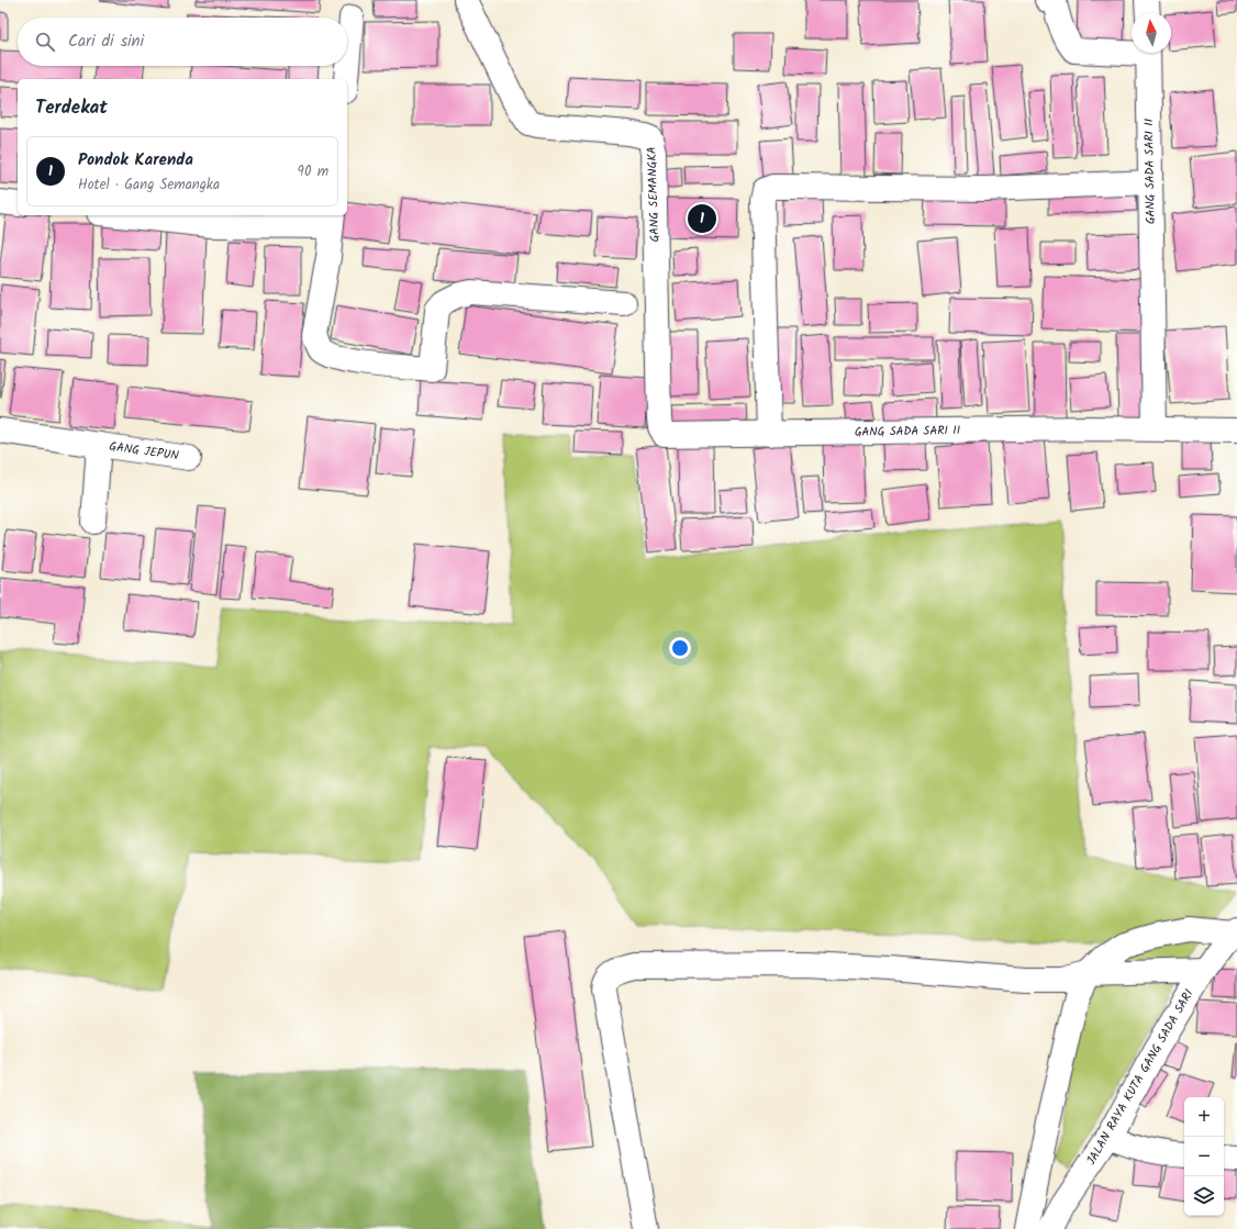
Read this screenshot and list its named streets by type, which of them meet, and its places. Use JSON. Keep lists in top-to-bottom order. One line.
{"streets":{"street":["GANG SADA SARI II","GANG SEMANGKA","GANG JEPUN","JALAN RAYA KUTA GANG SADA SARI"]},"crossings":[["GANG SADA SARI II","GANG SEMANGKA"]],"north":"top","page":{"search":"Cari di sini","heading":"Terdekat","list":[{"mark":"1","name":"Pondok Karenda","note":"Hotel · Gang Semangka","value":"90 m"}],"pins":"1","map_buttons":["+","−"]}}
